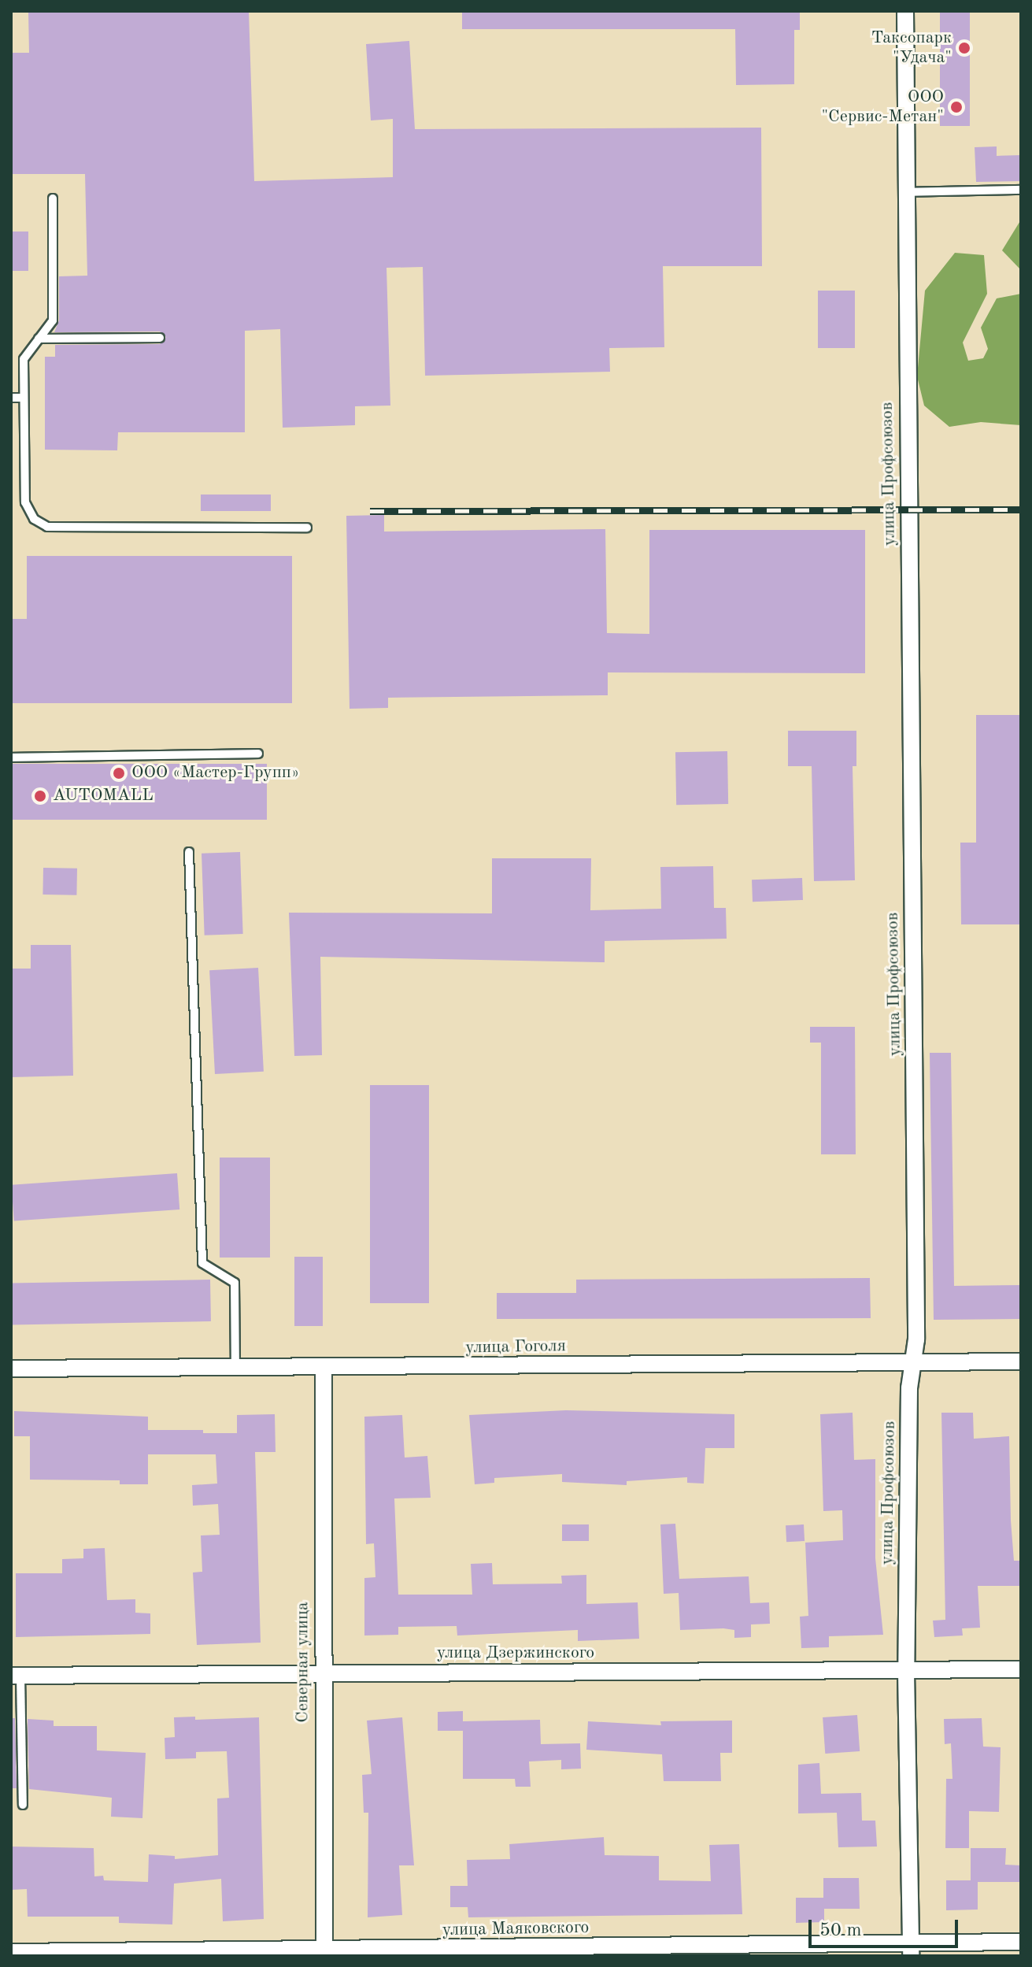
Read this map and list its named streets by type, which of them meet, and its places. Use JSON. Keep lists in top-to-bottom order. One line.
{"streets":{"street":["улица Профсоюзов","улица Гоголя","улица Дзержинского","Северная улица","улица Маяковского"]},"crossings":[["улица Профсоюзов","улица Гоголя"],["улица Профсоюзов","улица Дзержинского"],["улица Профсоюзов","улица Маяковского"],["улица Гоголя","Северная улица"],["улица Дзержинского","Северная улица"],["Северная улица","улица Маяковского"]],"places":["Таксопарк \"Удача\"","ООО \"Сервис-Метан\"","ООО «Мастер-Групп»","AUTOMALL"],"scale_bar":"50 m"}
